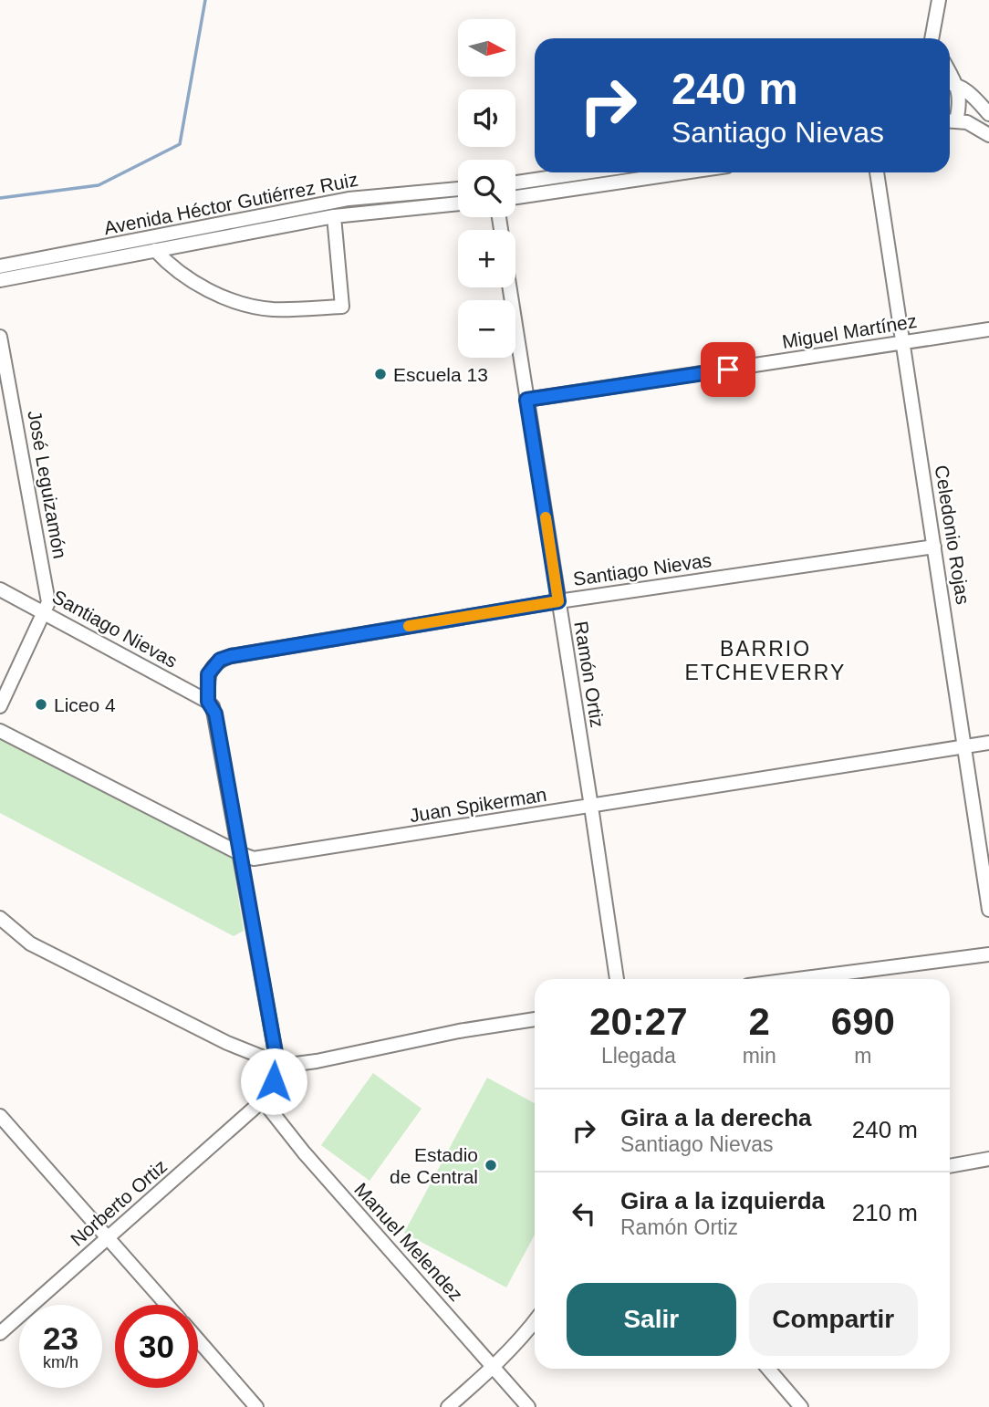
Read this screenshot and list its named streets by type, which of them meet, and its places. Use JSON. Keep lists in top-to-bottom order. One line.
{"streets":{"street":["Avenida Héctor Gutiérrez Ruiz","Miguel Martínez","José Leguizamón","Celedonio Rojas","Santiago Nievas","Ramón Ortiz","Juan Spikerman","Norberto Ortiz","Manuel Melendez"]},"crossings":[["Miguel Martínez","Celedonio Rojas"],["Miguel Martínez","Ramón Ortiz"],["José Leguizamón","Santiago Nievas"],["Celedonio Rojas","Santiago Nievas"],["Celedonio Rojas","Juan Spikerman"],["Santiago Nievas","Ramón Ortiz"],["Ramón Ortiz","Juan Spikerman"],["Norberto Ortiz","Manuel Melendez"]],"districts":["BARRIO ETCHEVERRY"],"places":["Escuela 13","Liceo 4","Estadio de Central"],"north":"right","page":{"map_buttons":["+","−"],"turn":["240 m","Santiago Nievas"],"eta":["20:27","Llegada","2","min","690","m"],"list":[{"name":"Gira a la derecha","note":"Santiago Nievas","value":"240 m"},{"name":"Gira a la izquierda","note":"Ramón Ortiz","value":"210 m"}],"buttons":["Salir","Compartir"],"speed":"23 km/h","limit":"30"}}
